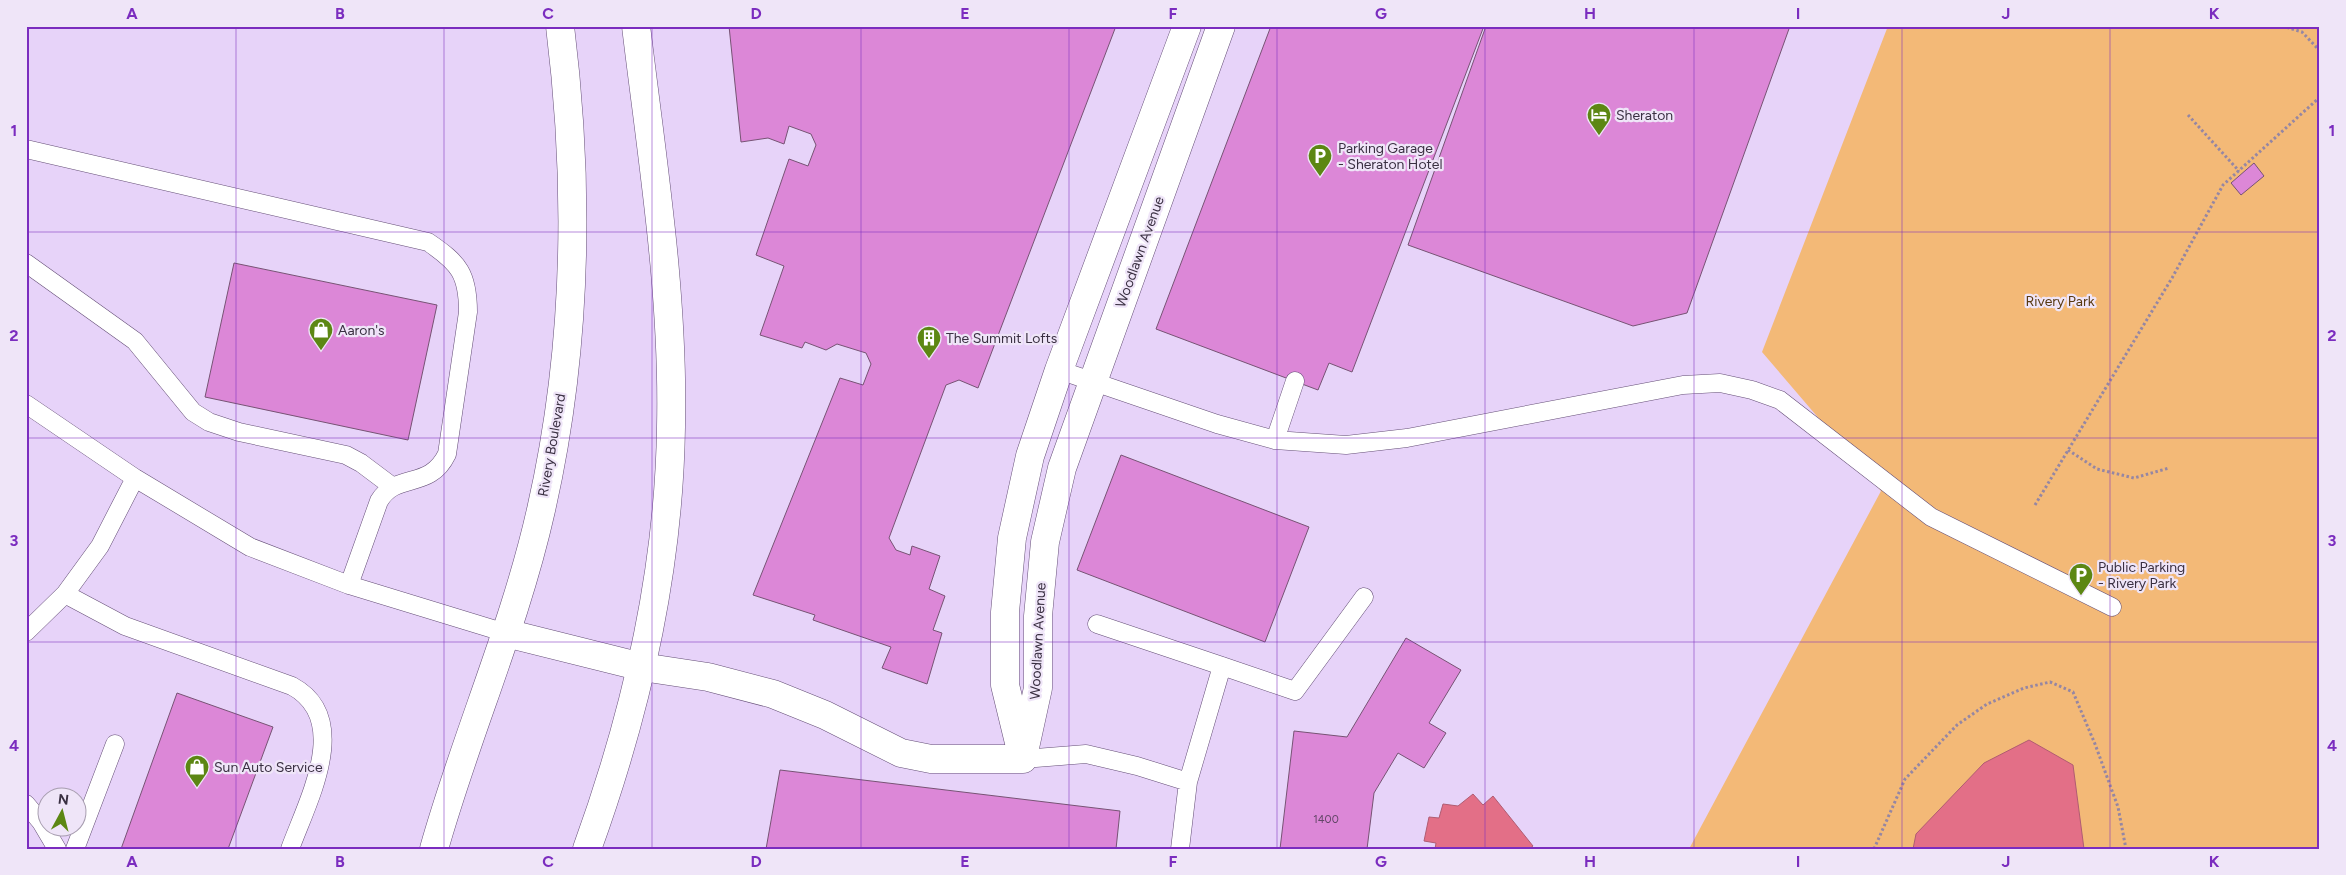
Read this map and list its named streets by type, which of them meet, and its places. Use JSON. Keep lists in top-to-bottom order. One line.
{"streets":{"street":["Woodlawn Avenue","Rivery Boulevard"]},"parks":["Rivery Park"],"places":{"hotel":["Sheraton"],"parking":["Parking Garage - Sheraton Hotel","Public Parking - Rivery Park"],"shop":["Aaron's","Sun Auto Service"],"building":["The Summit Lofts"]},"house_numbers":["1400"],"north":"top","grid":{"columns":["A","B","C","D","E","F","G","H","I","J","K"],"rows":["1","2","3","4"]}}
